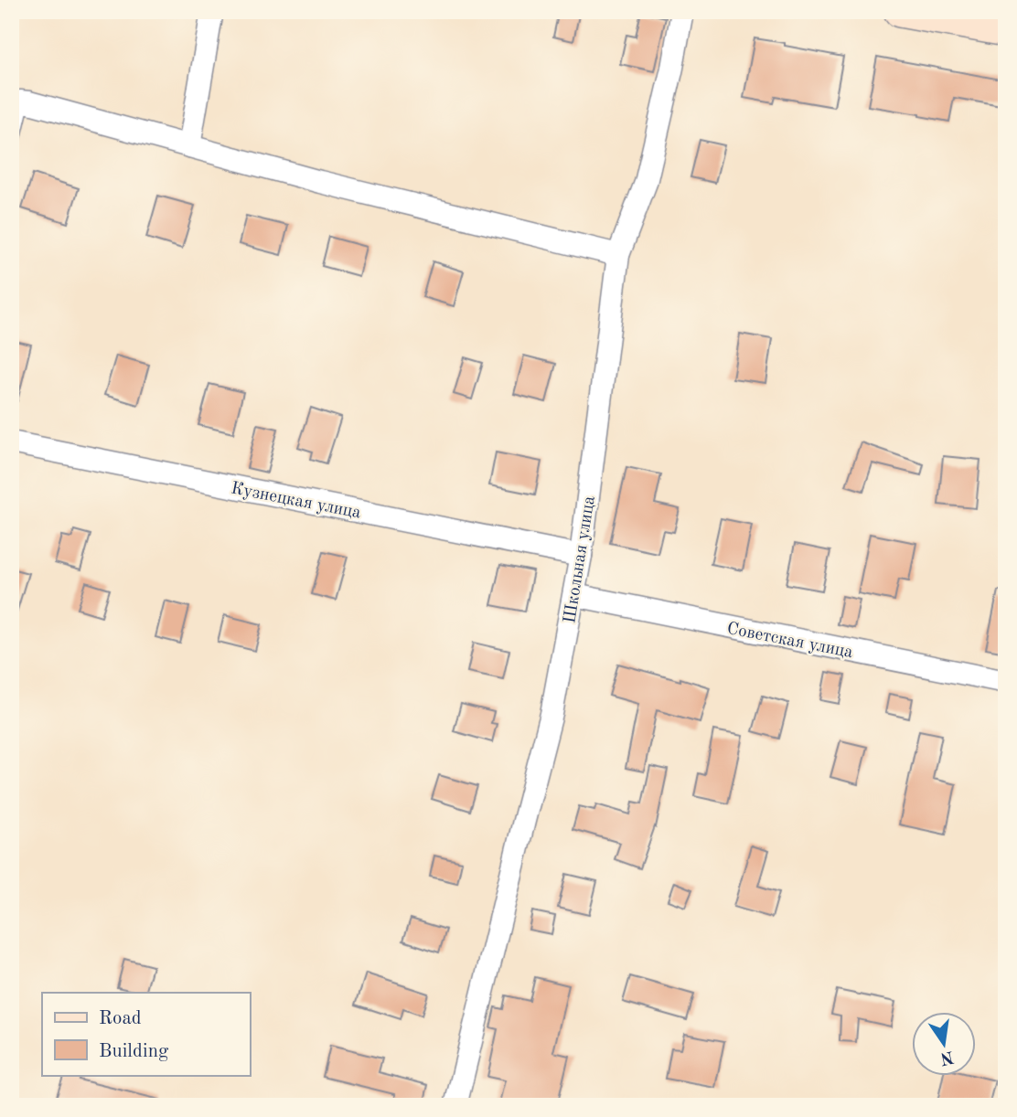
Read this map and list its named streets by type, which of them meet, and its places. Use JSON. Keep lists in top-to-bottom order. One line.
{"streets":{"street":["Кузнецкая улица","Школьная улица","Советская улица"]},"crossings":[["Кузнецкая улица","Школьная улица"],["Школьная улица","Советская улица"]],"legend":["Road","Building"],"north":"bottom"}
